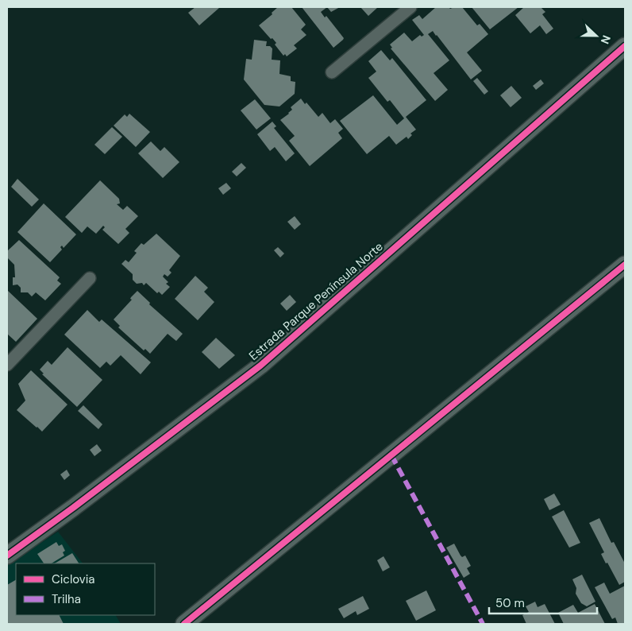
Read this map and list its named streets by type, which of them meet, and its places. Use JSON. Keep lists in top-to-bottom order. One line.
{"streets":{"main road":["Estrada Parque Península Norte"]},"legend":["Ciclovia","Trilha"],"scale_bar":"50 m","north":"right"}
